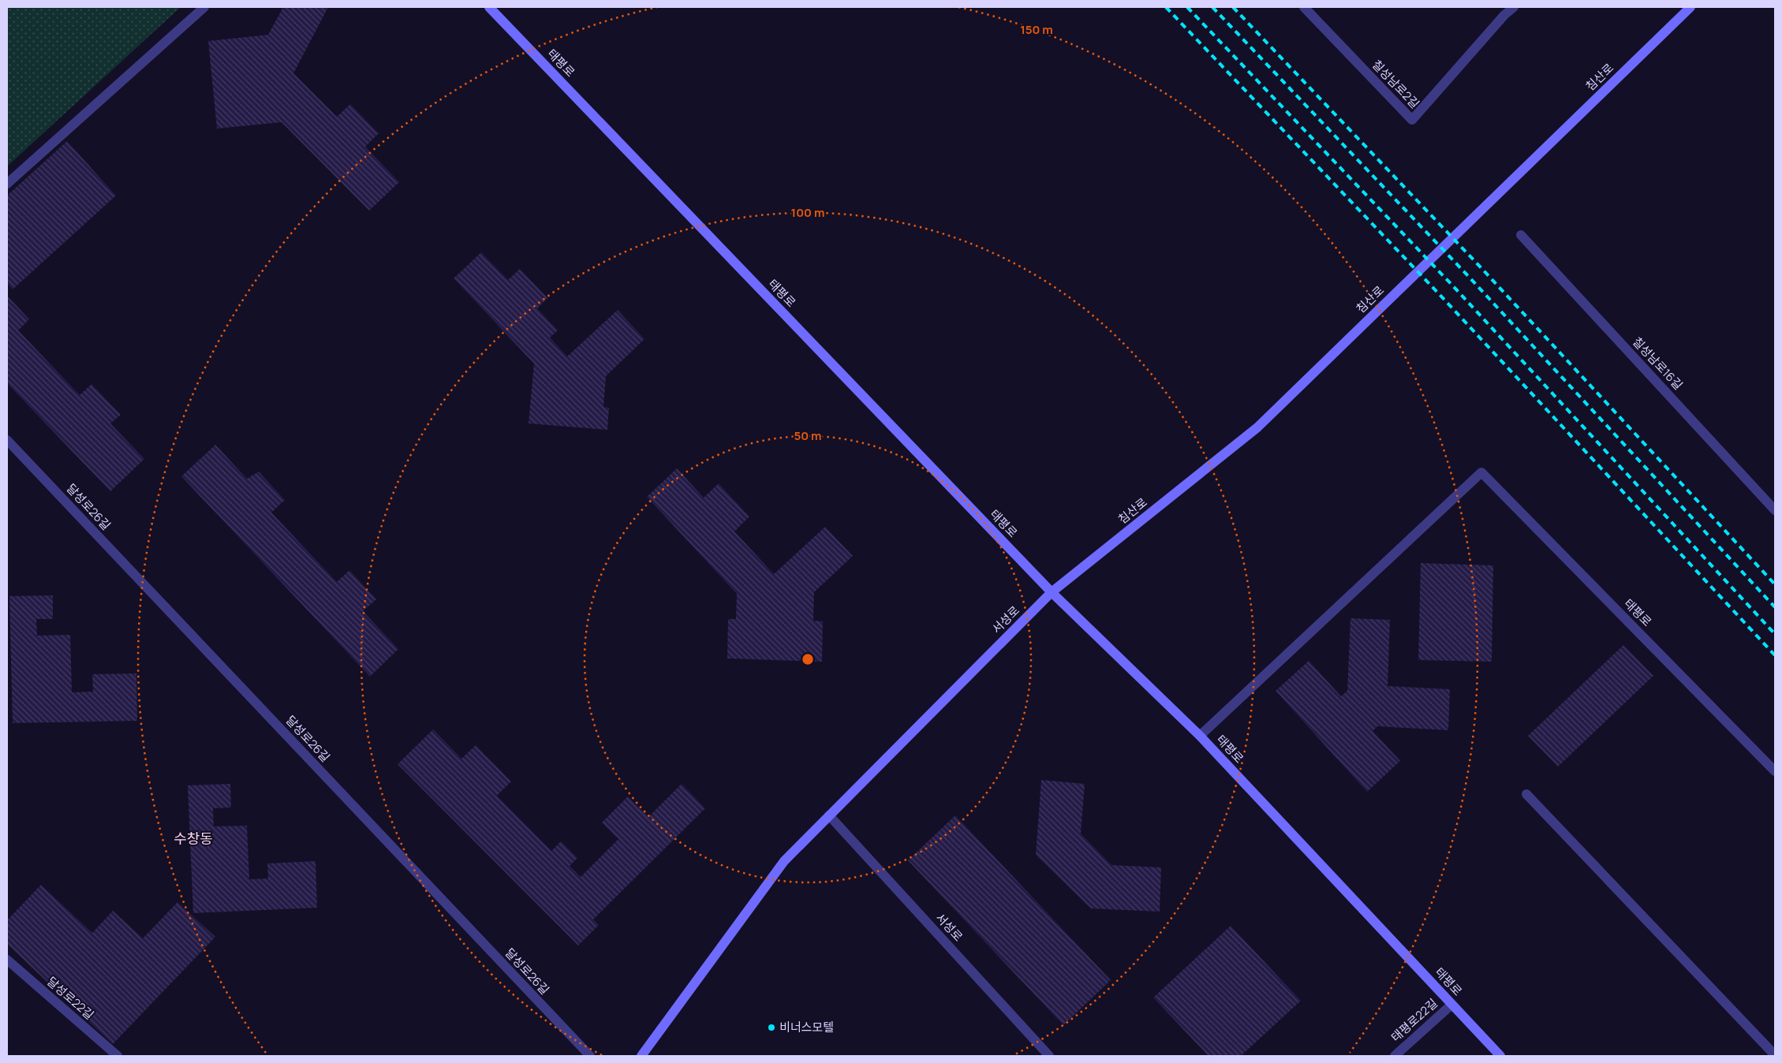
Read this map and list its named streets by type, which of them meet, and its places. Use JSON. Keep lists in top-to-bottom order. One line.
{"streets":{"main road":["태평로","침산로","서성로"],"street":["칠성남로2길","칠성남로16길","달성로26길","달성로22길","태평로22길"]},"crossings":[["태평로","침산로"],["태평로","서성로"],["태평로","태평로22길"],["침산로","서성로"]],"districts":["수창동"],"places":["비너스모텔"],"rings":["150 m","100 m","50 m"]}
